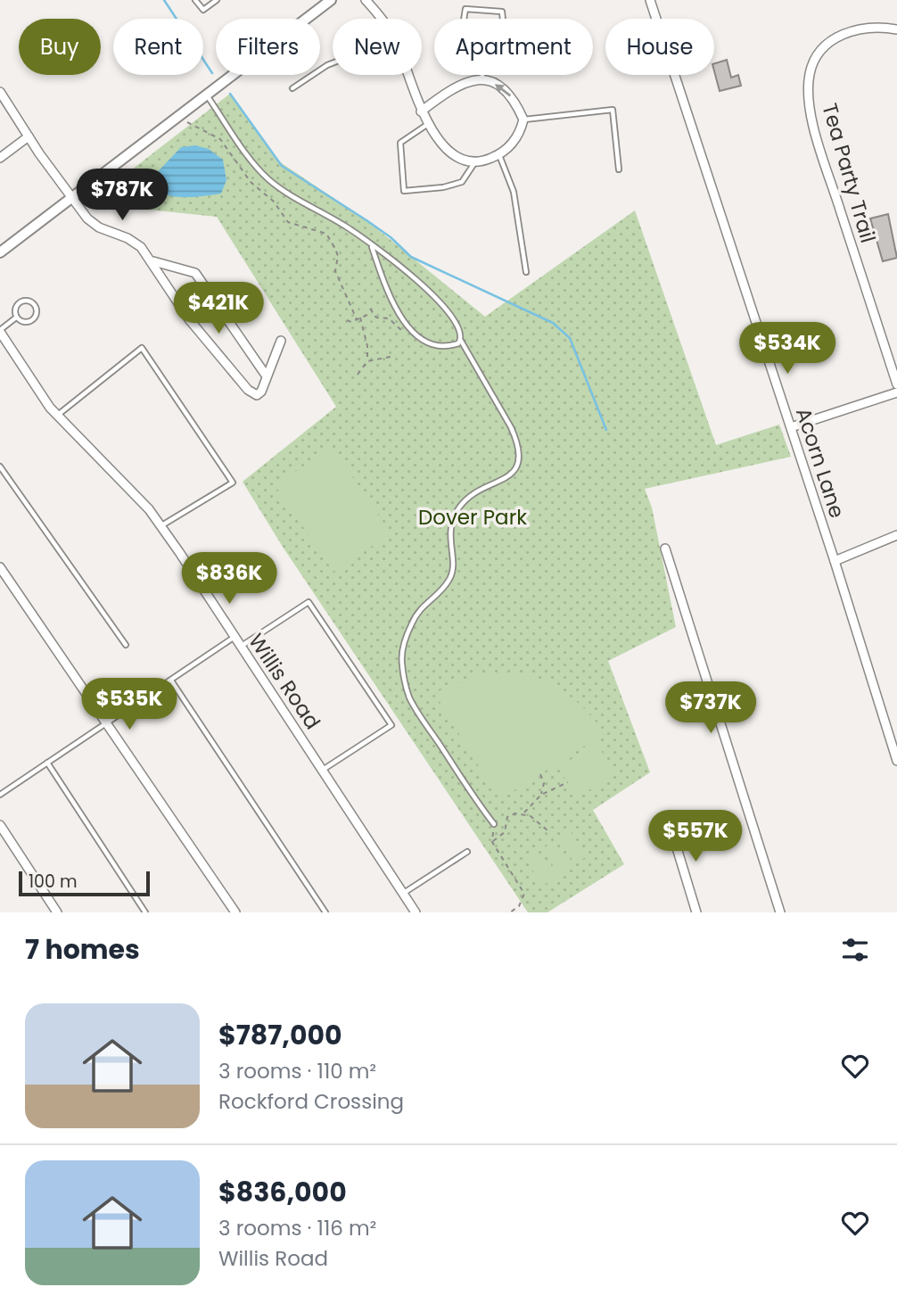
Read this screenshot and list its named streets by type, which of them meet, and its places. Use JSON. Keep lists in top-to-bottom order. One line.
{"streets":{"street":["Tea Party Trail","Acorn Lane","Willis Road"]},"parks":["Dover Park"],"scale_bar":"100 m","page":{"chip":["Buy","Rent","Filters","New","Apartment","House"],"price":["$787K","$421K","$534K","$836K","$535K","$737K","$557K"],"scale":"100 m","heading":"7 homes","list":[{"name":"$787,000","note":"3 rooms · 110 m² · Rockford Crossing"},{"name":"$836,000","note":"3 rooms · 116 m² · Willis Road"}]}}
